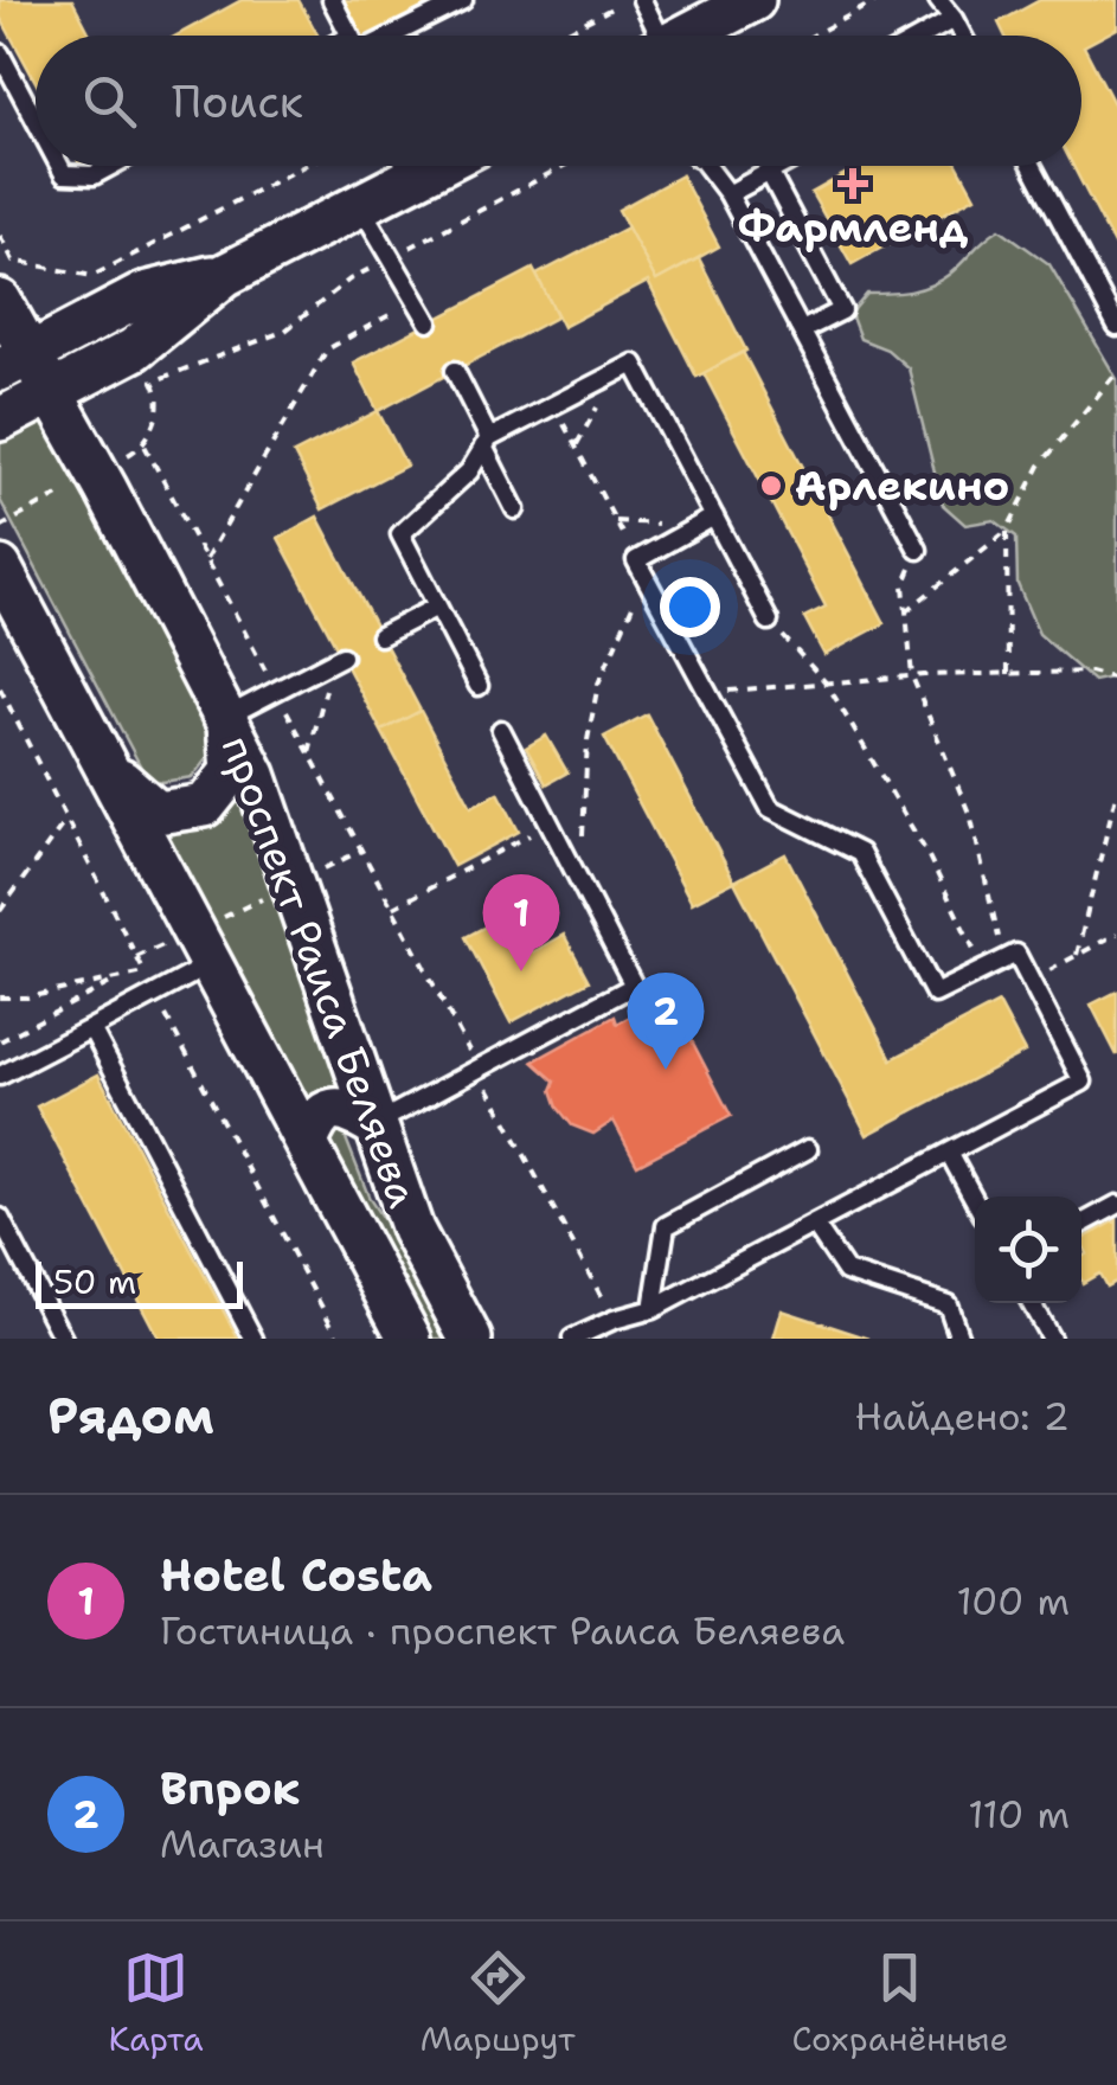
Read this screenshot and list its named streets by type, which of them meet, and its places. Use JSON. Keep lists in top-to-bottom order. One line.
{"streets":{"street":["проспект Раиса Беляева"]},"places":{"health":["Фармленд"],"other":["Арлекино"]},"scale_bar":"50 m","page":{"search":"Поиск","pins":["1","2"],"scale":"50 m","heading":["Рядом","Найдено: 2"],"list":[{"mark":"1","name":"Hotel Costa","note":"Гостиница · проспект Раиса Беляева","value":"100 m"},{"mark":"2","name":"Впрок","note":"Магазин","value":"110 m"}],"nav":["Карта","Маршрут","Сохранённые"]}}
